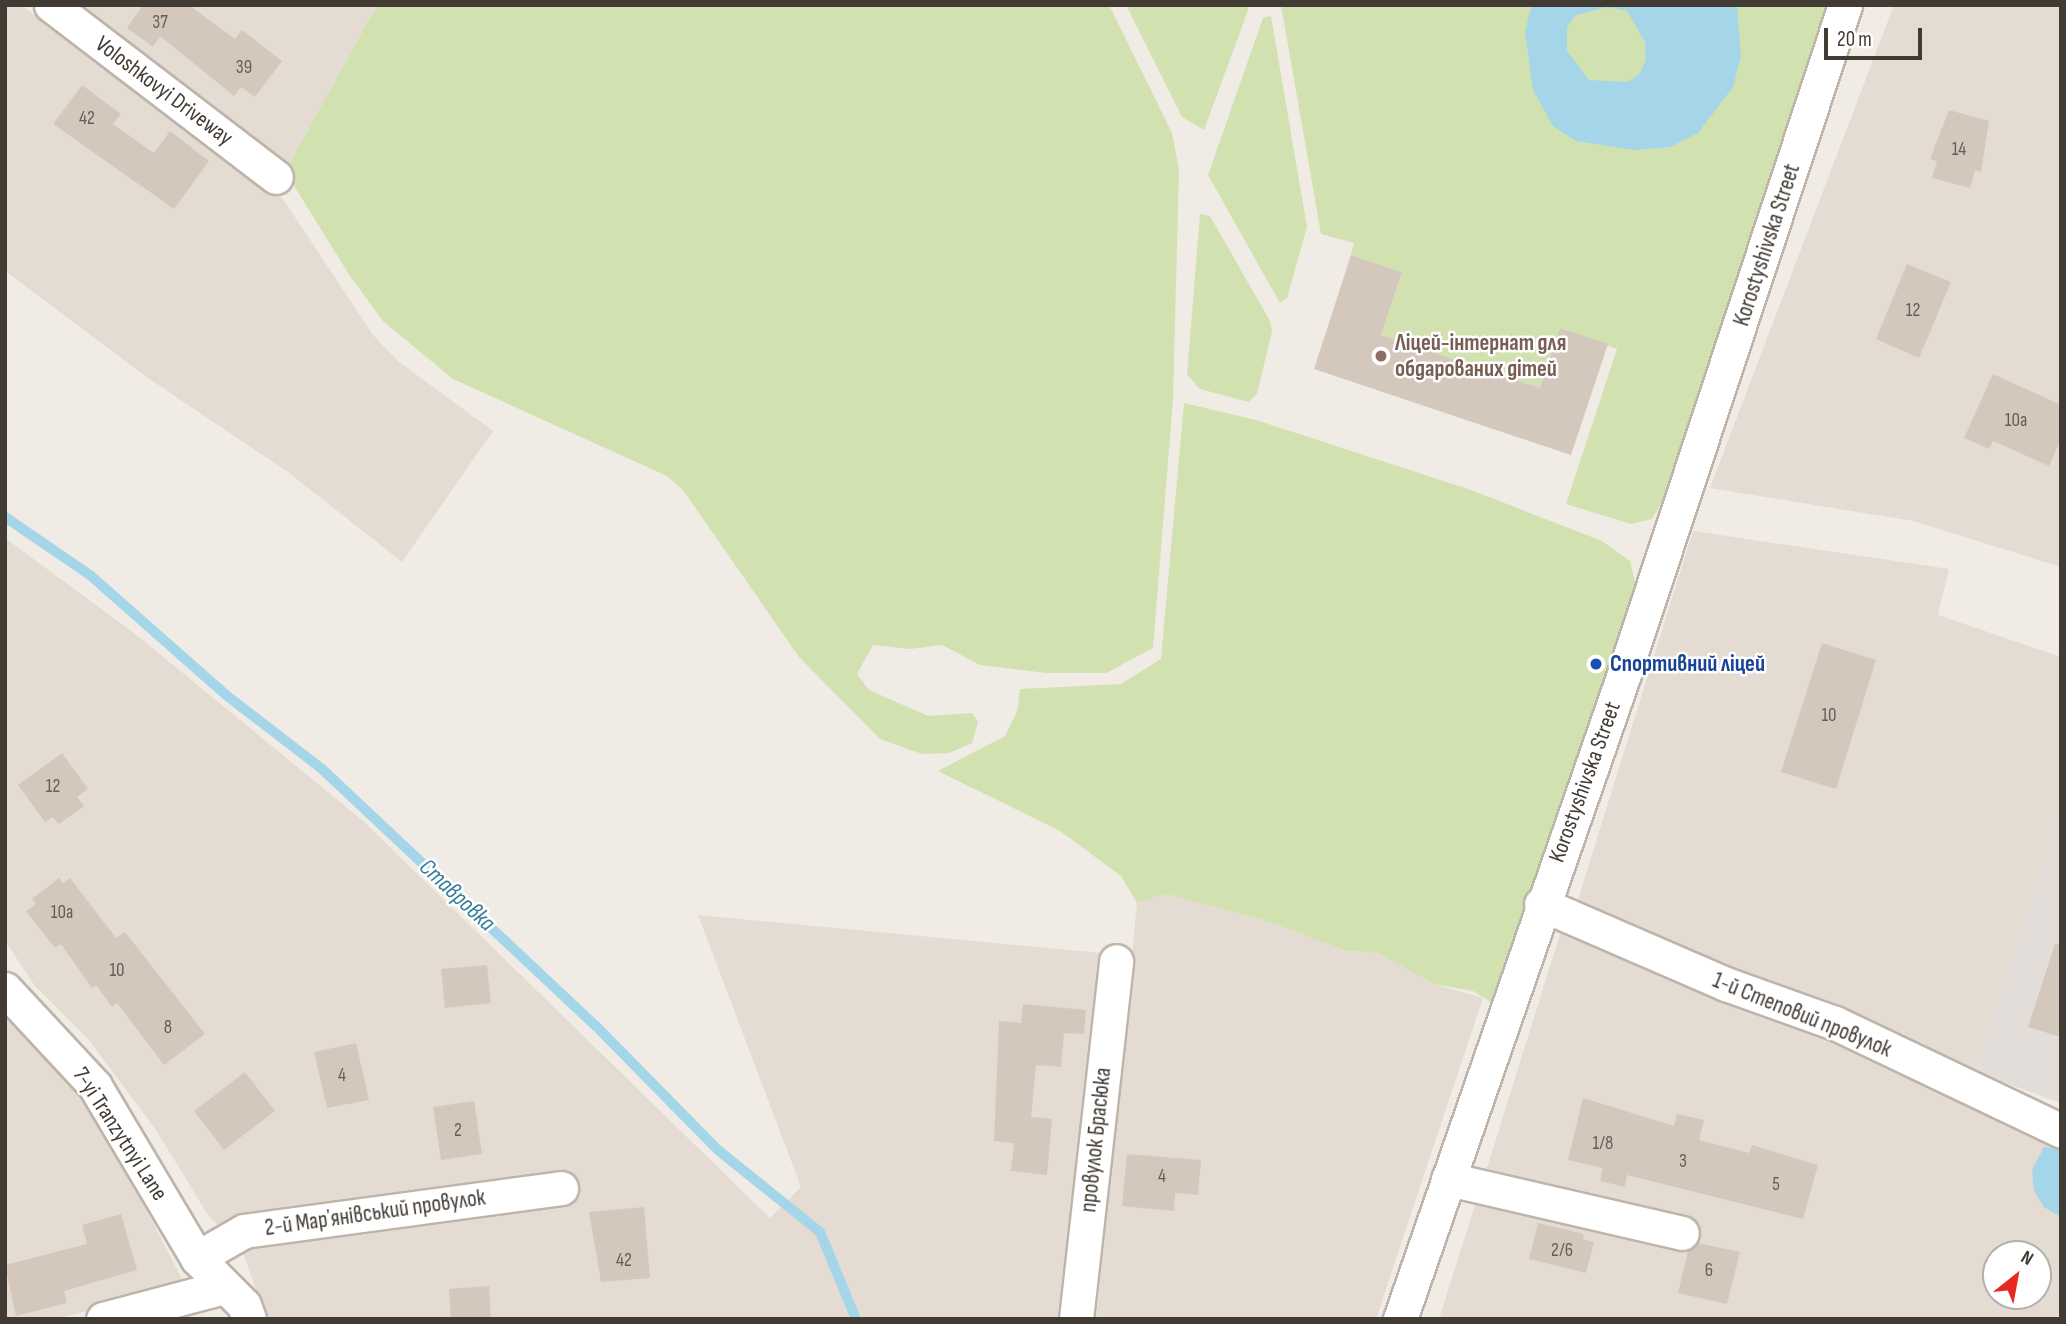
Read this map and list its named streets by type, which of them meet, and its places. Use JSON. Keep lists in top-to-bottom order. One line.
{"streets":{"street":["Voloshkovyi Driveway","Korostyshivska Street","1-й Степовий провулок","7-yi Tranzytnyi Lane","провулок Брасюка","2-й Марʼянівський провулок"]},"crossings":[["Korostyshivska Street","1-й Степовий провулок"],["7-yi Tranzytnyi Lane","2-й Марʼянівський провулок"]],"water":["Ставровка"],"places":["Ліцей-інтернат для обдарованих дітей","Спортивний ліцей"],"house_numbers":["37","39","42","14","12","10а","10","12","10а","10","8","4","2","1/8","3","4","5","2/6","42","6"],"scale_bar":"20 m","north":"top right"}
